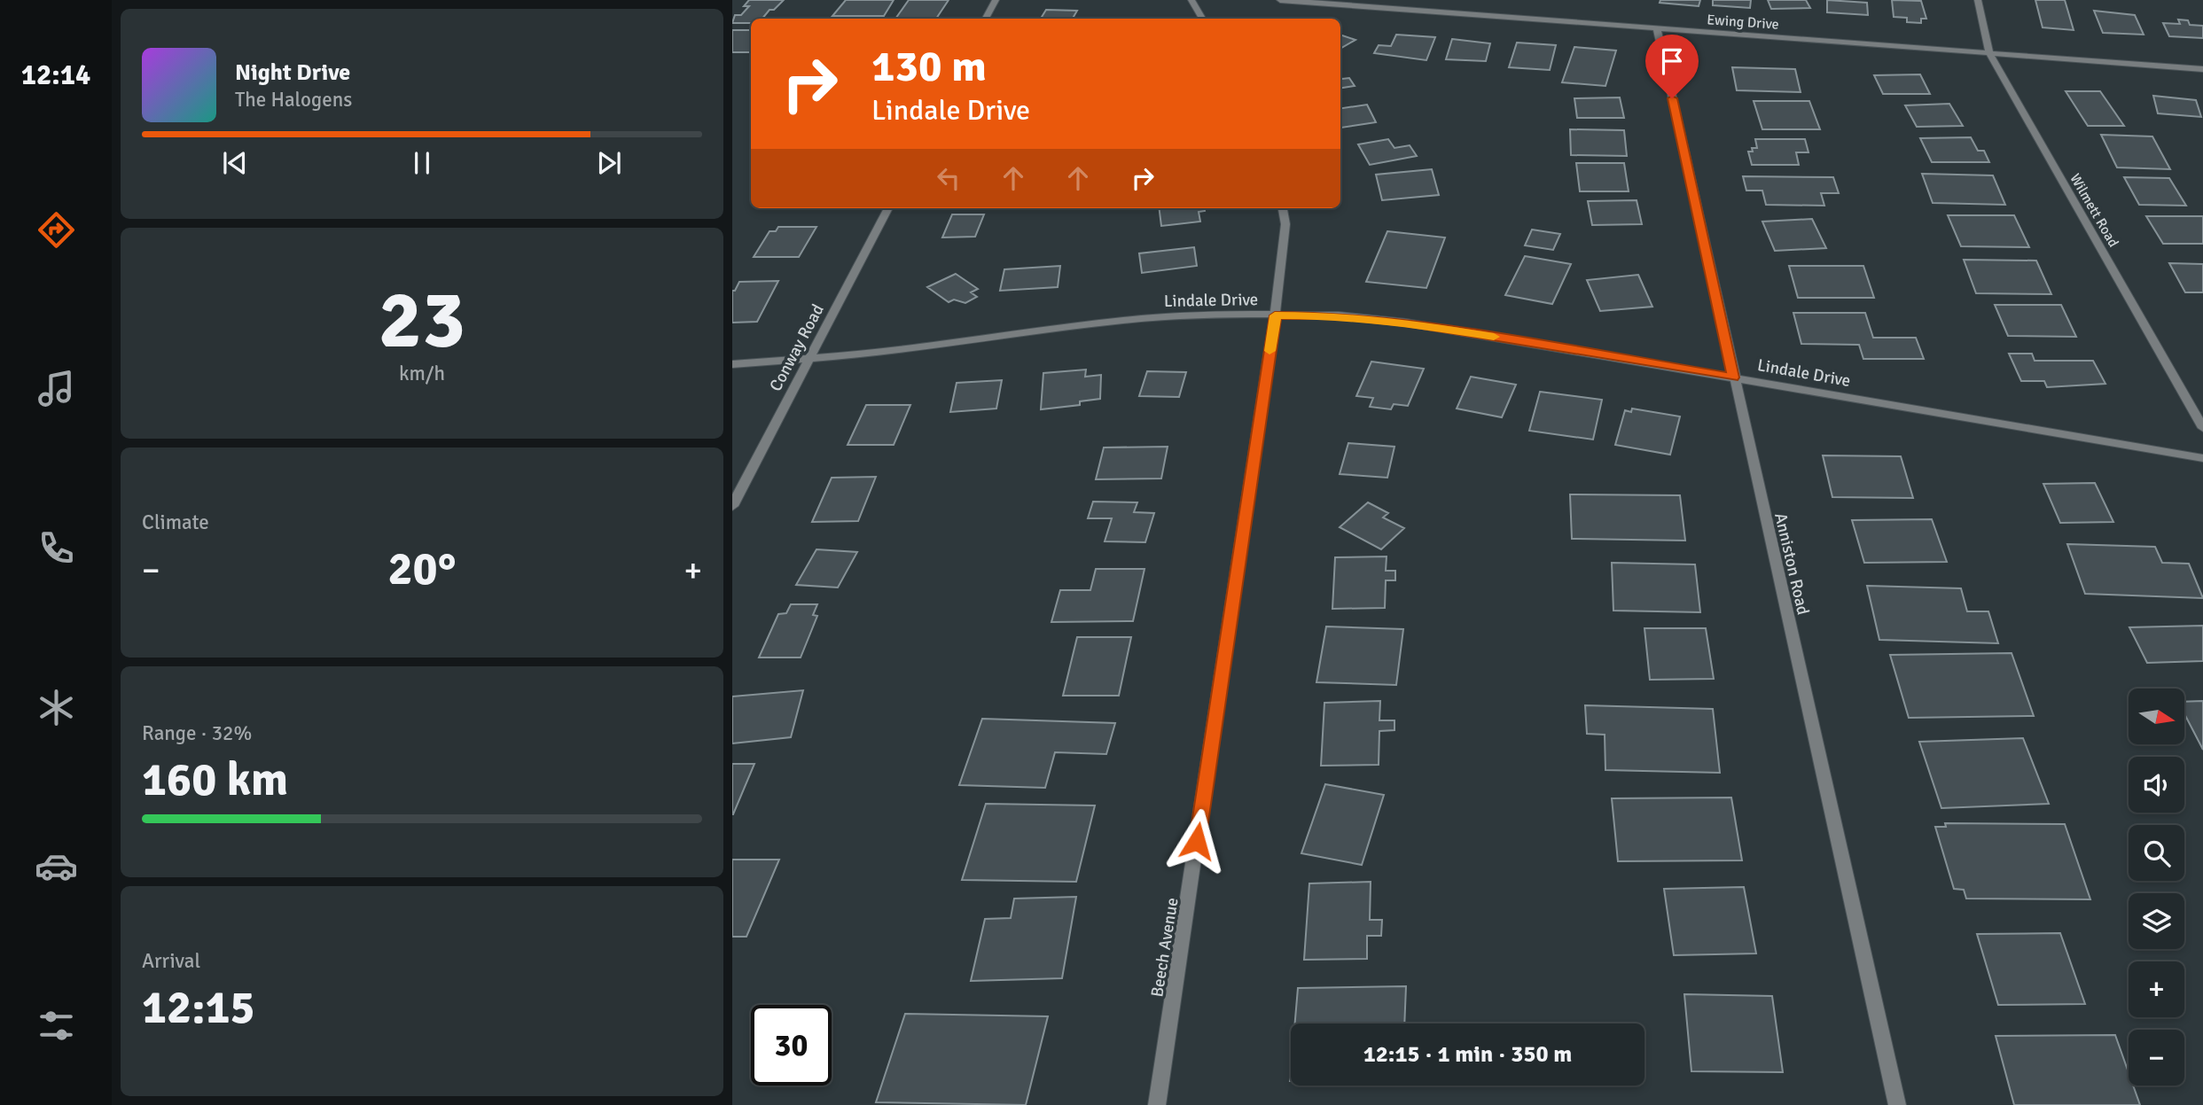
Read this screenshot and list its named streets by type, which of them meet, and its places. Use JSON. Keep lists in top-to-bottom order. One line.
{"streets":{"street":["Ewing Drive","Wilmett Road","Lindale Drive","Conway Road","Anniston Road","Beech Avenue"]},"crossings":[["Ewing Drive","Wilmett Road"],["Ewing Drive","Anniston Road"],["Lindale Drive","Conway Road"],["Lindale Drive","Anniston Road"],["Lindale Drive","Beech Avenue"]],"north":"right","page":{"tabs":"12:14","turn":["130 m","Lindale Drive"],"song":["Night Drive","The Halogens"],"tile":[["23","km/h"],"Climate",["Range · 32%","160 km"],["Arrival","12:15"]],"heat":["−","20°","+"],"map_buttons":["+","−"],"limit":"30","trip":"12:15 · 1 min · 350 m"}}
